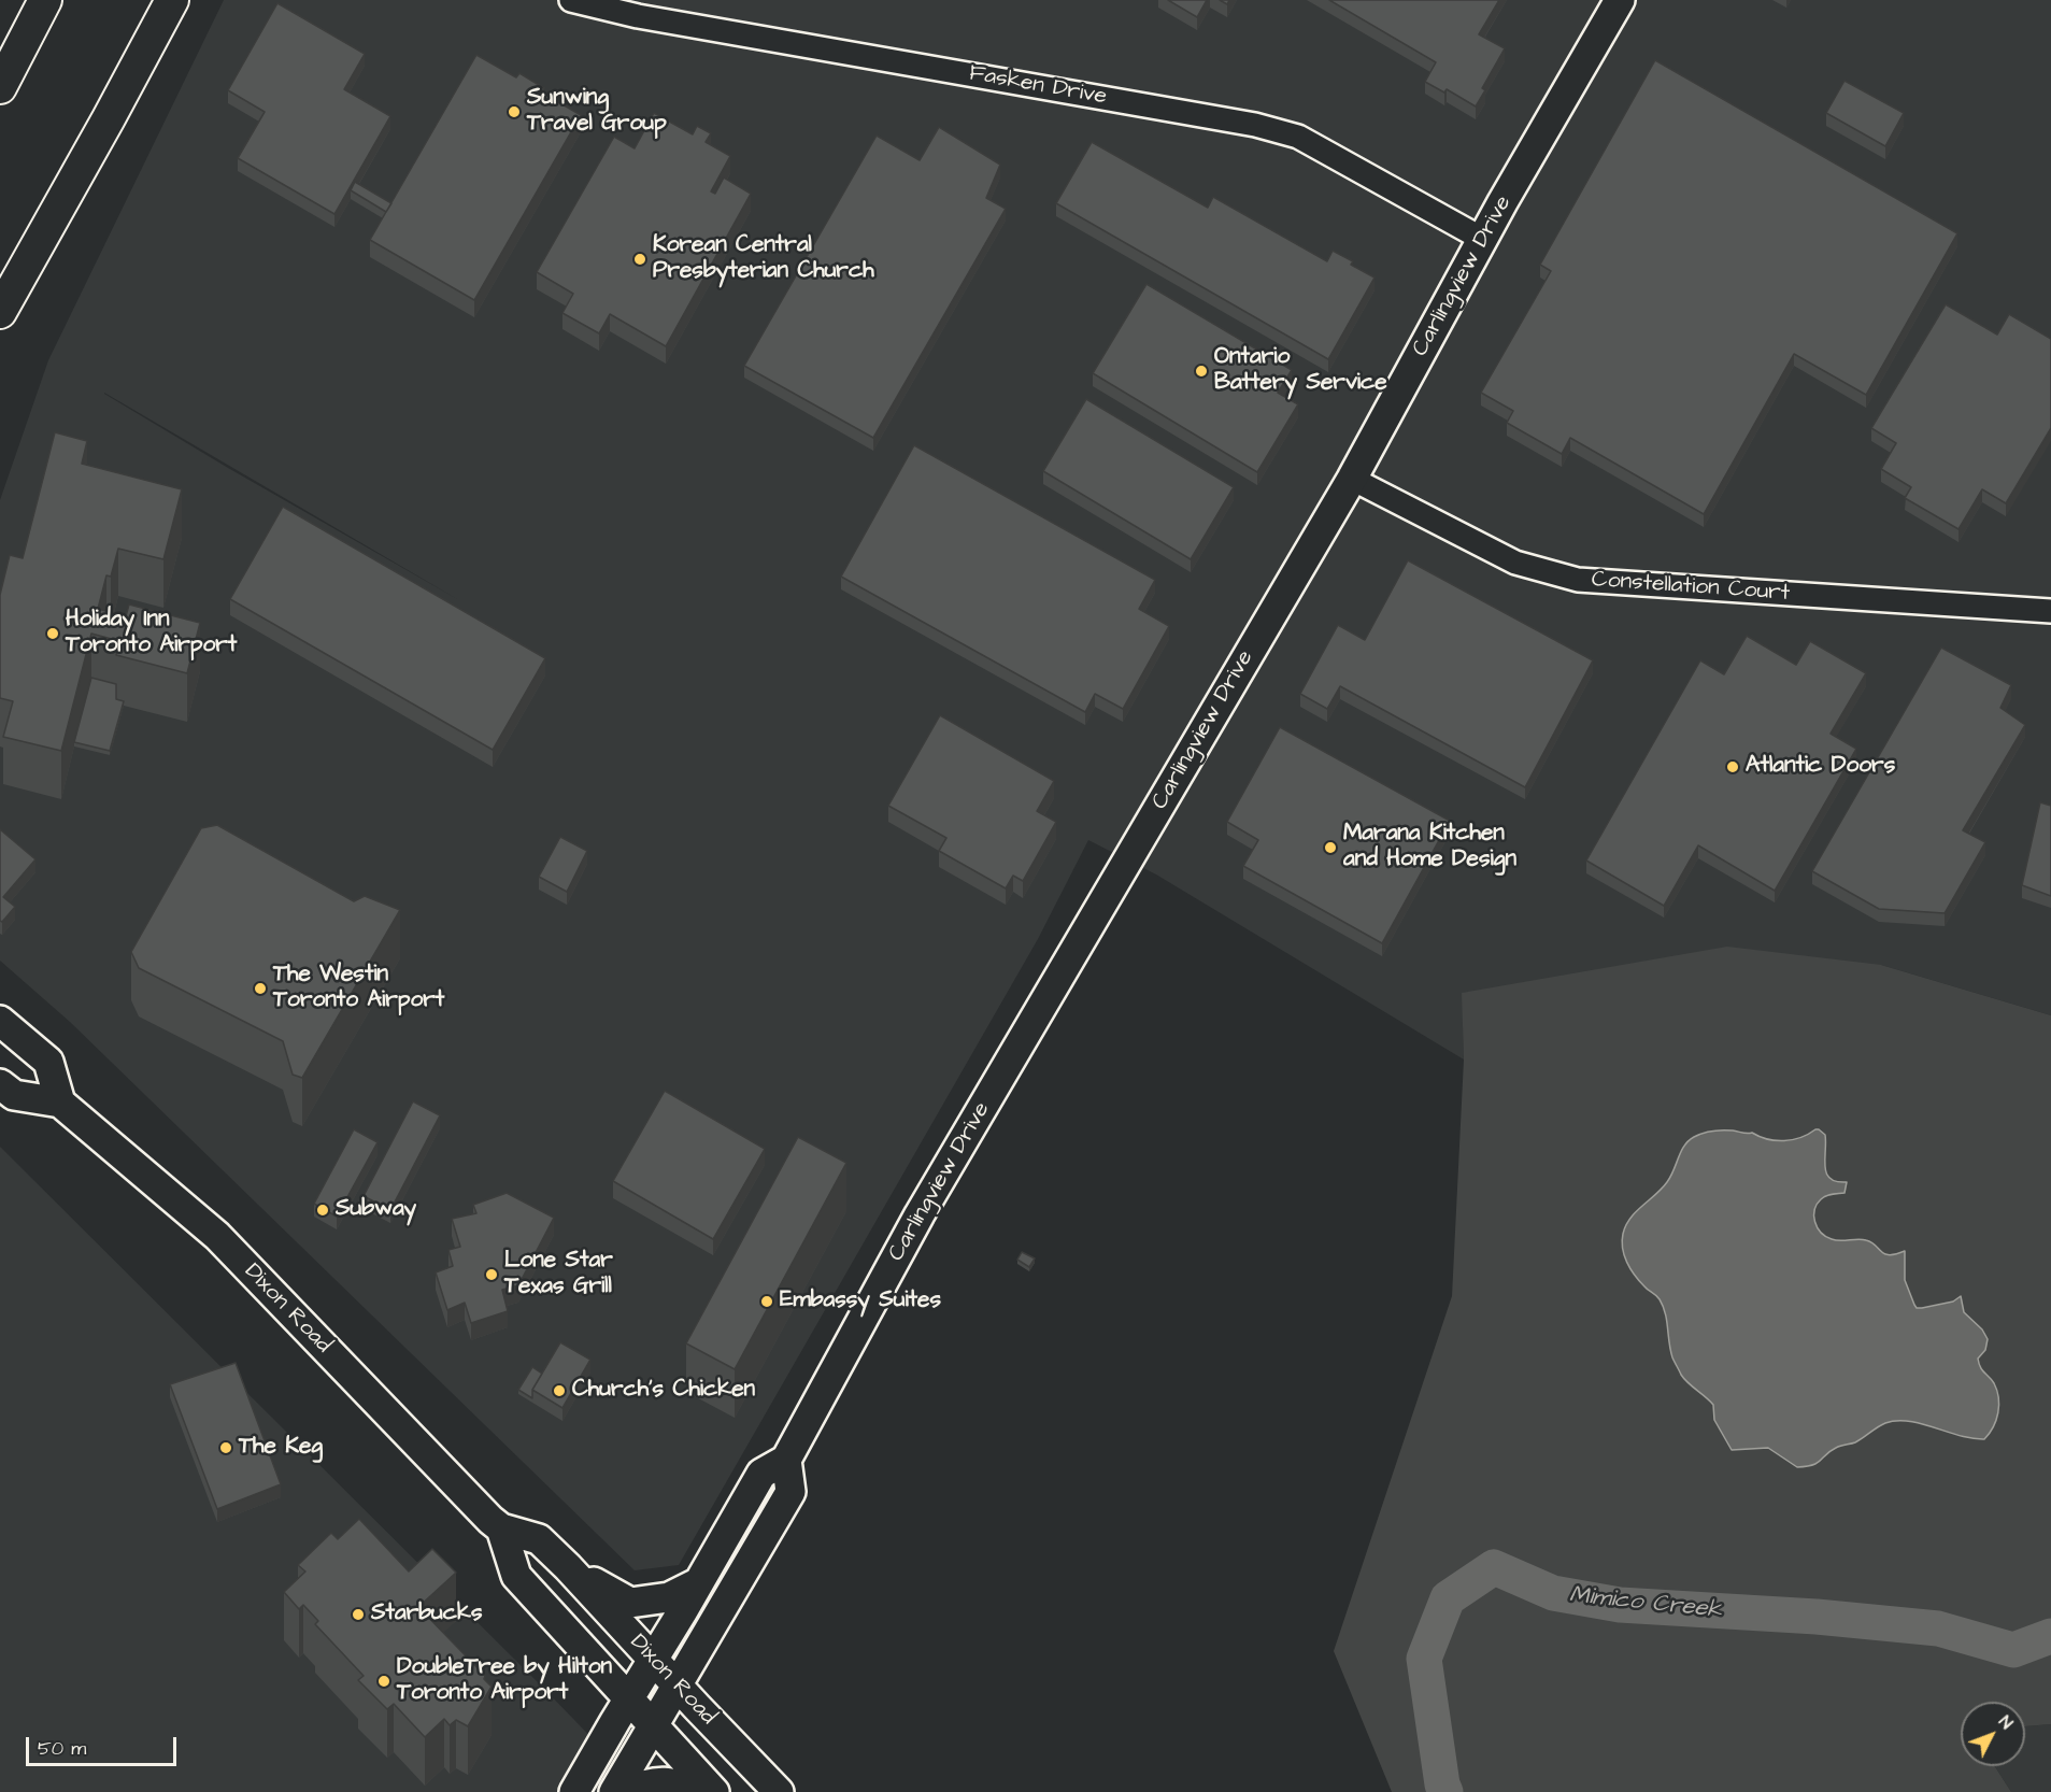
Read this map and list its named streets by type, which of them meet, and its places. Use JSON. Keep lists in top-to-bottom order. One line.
{"streets":{"main road":["Carlingview Drive","Dixon Road"],"street":["Fasken Drive","Constellation Court"]},"crossings":[["Fasken Drive","Carlingview Drive"],["Carlingview Drive","Constellation Court"],["Carlingview Drive","Dixon Road"]],"water":["Mimico Creek"],"places":["Sunwing Travel Group","Korean Central Presbyterian Church","Ontario Battery Service","Holiday Inn Toronto Airport","Atlantic Doors","Marana Kitchen and Home Design","The Westin Toronto Airport","Subway","Lone Star Texas Grill","Embassy Suites","Church's Chicken","The Keg","Starbucks","DoubleTree by Hilton Toronto Airport"],"scale_bar":"50 m","north":"top right"}
